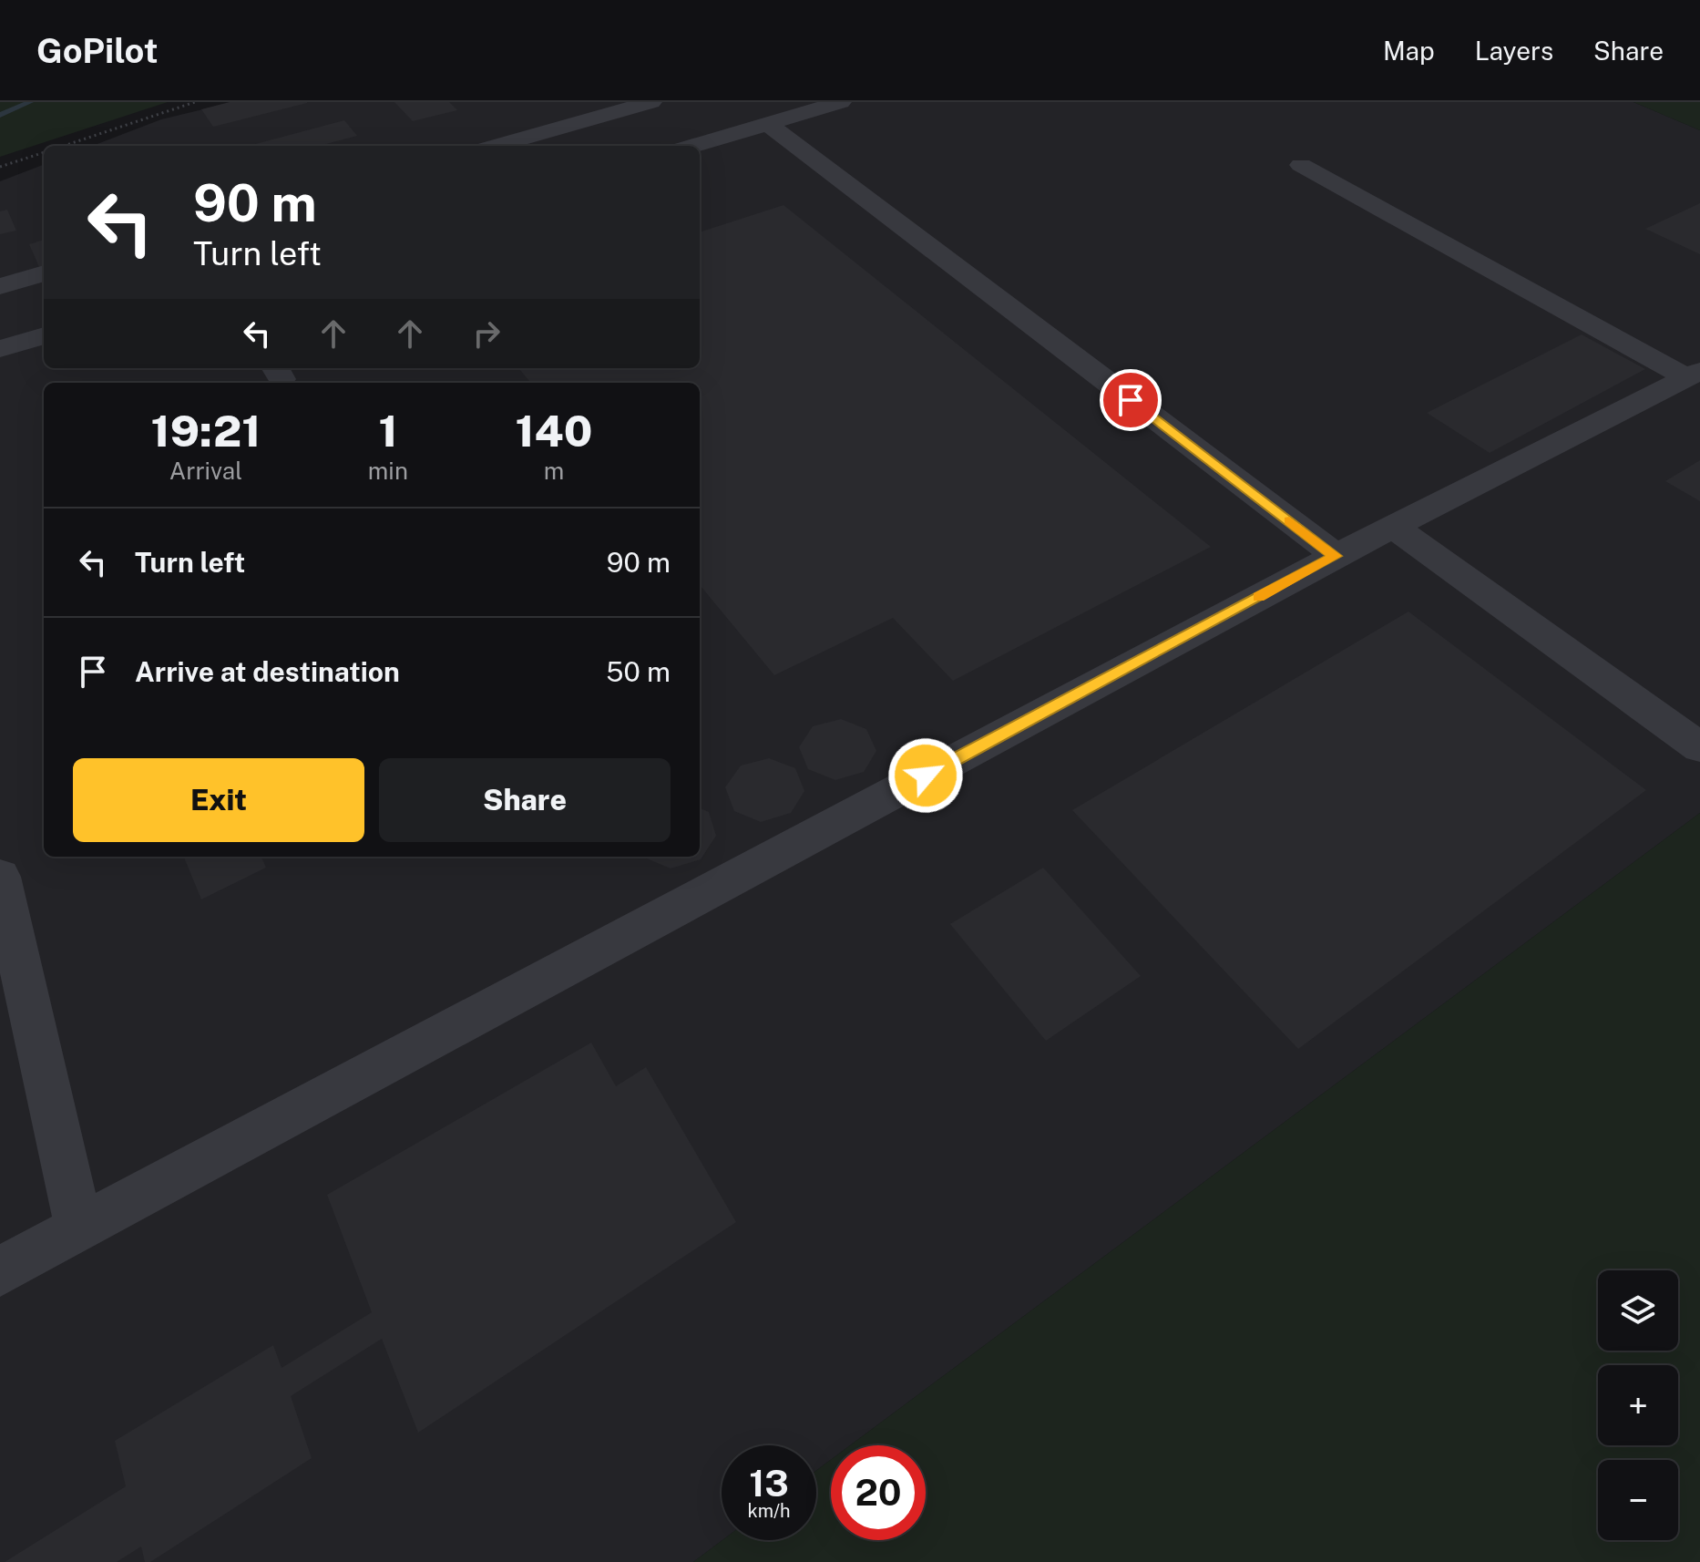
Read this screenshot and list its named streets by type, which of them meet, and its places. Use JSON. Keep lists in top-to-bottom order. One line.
{"page":{"header":"GoPilot","nav":["Map","Layers","Share"],"turn":["90 m","Turn left"],"eta":["19:21","Arrival","1","min","140","m"],"list":[{"name":"Turn left","value":"90 m"},{"name":"Arrive at destination","value":"50 m"}],"buttons":["Exit","Share"],"map_buttons":["+","−"],"speed":"13 km/h","limit":"20"}}
